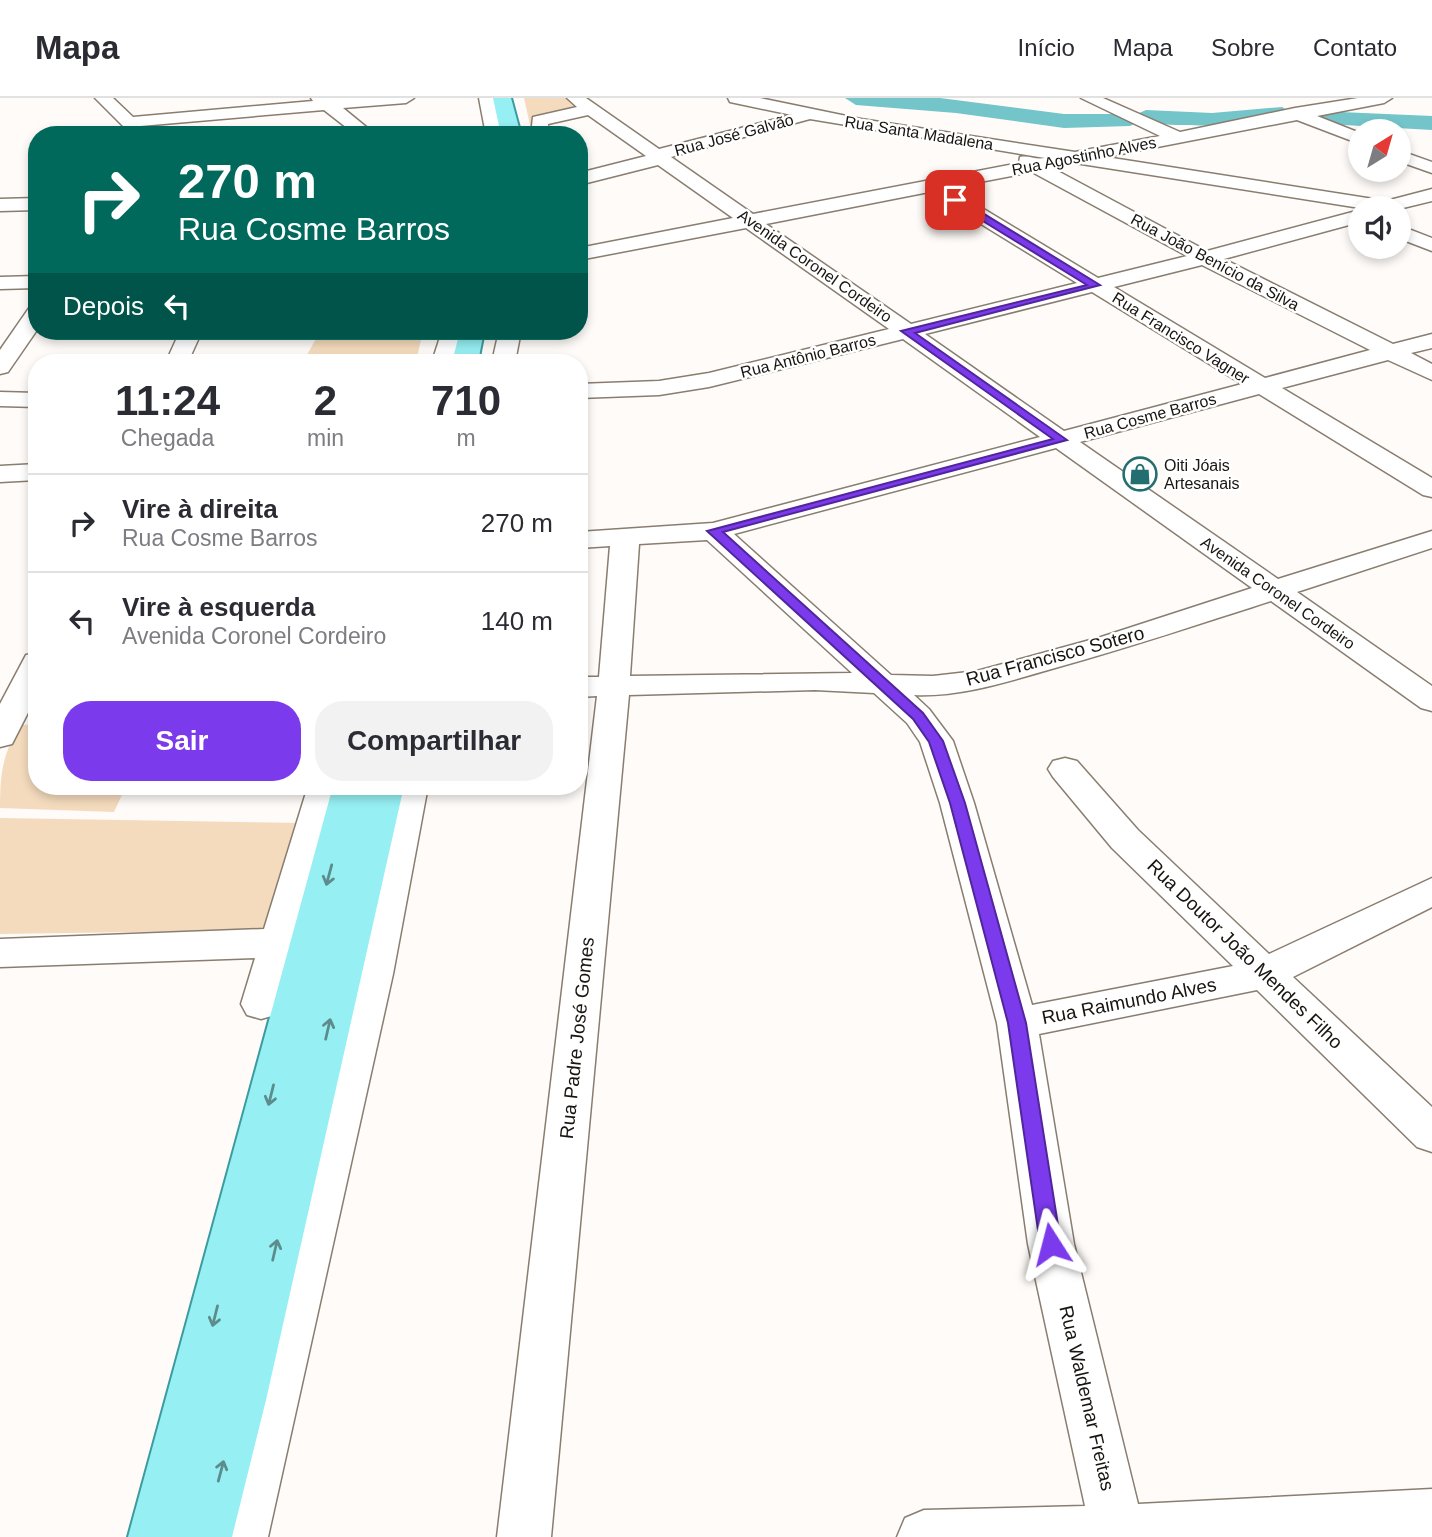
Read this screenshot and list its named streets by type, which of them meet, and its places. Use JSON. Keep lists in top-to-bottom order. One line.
{"streets":{"street":["Rua Santa Madalena","Rua José Galvão","Rua Agostinho Alves","Rua João Benício da Silva","Avenida Coronel Cordeiro","Rua Francisco Vagner","Rua Antônio Barros","Rua Cosme Barros","Rua Francisco Sotero","Rua Doutor João Mendes Filho","Rua Raimundo Alves","Rua Padre José Gomes","Rua Waldemar Freitas"]},"crossings":[["Rua Santa Madalena","Rua José Galvão"],["Rua Santa Madalena","Rua Agostinho Alves"],["Rua Santa Madalena","Rua João Benício da Silva"],["Rua José Galvão","Avenida Coronel Cordeiro"],["Rua Agostinho Alves","Rua João Benício da Silva"],["Rua Agostinho Alves","Avenida Coronel Cordeiro"],["Rua Agostinho Alves","Rua Francisco Vagner"],["Rua João Benício da Silva","Rua Antônio Barros"],["Rua João Benício da Silva","Rua Cosme Barros"],["Avenida Coronel Cordeiro","Rua Antônio Barros"],["Avenida Coronel Cordeiro","Rua Cosme Barros"],["Avenida Coronel Cordeiro","Rua Francisco Sotero"],["Rua Francisco Vagner","Rua Antônio Barros"],["Rua Francisco Vagner","Rua Cosme Barros"],["Rua Cosme Barros","Rua Padre José Gomes"],["Rua Cosme Barros","Rua Waldemar Freitas"],["Rua Francisco Sotero","Rua Padre José Gomes"],["Rua Francisco Sotero","Rua Waldemar Freitas"],["Rua Doutor João Mendes Filho","Rua Raimundo Alves"],["Rua Raimundo Alves","Rua Waldemar Freitas"]],"places":{"shop":["Oiti Jóais Artesanais"]},"north":"top right","page":{"header":"Mapa","nav":["Início","Mapa","Sobre","Contato"],"turn":["270 m","Rua Cosme Barros"],"then":"Depois","eta":["11:24","Chegada","2","min","710","m"],"list":[{"name":"Vire à direita","note":"Rua Cosme Barros","value":"270 m"},{"name":"Vire à esquerda","note":"Avenida Coronel Cordeiro","value":"140 m"}],"buttons":["Sair","Compartilhar"]}}
